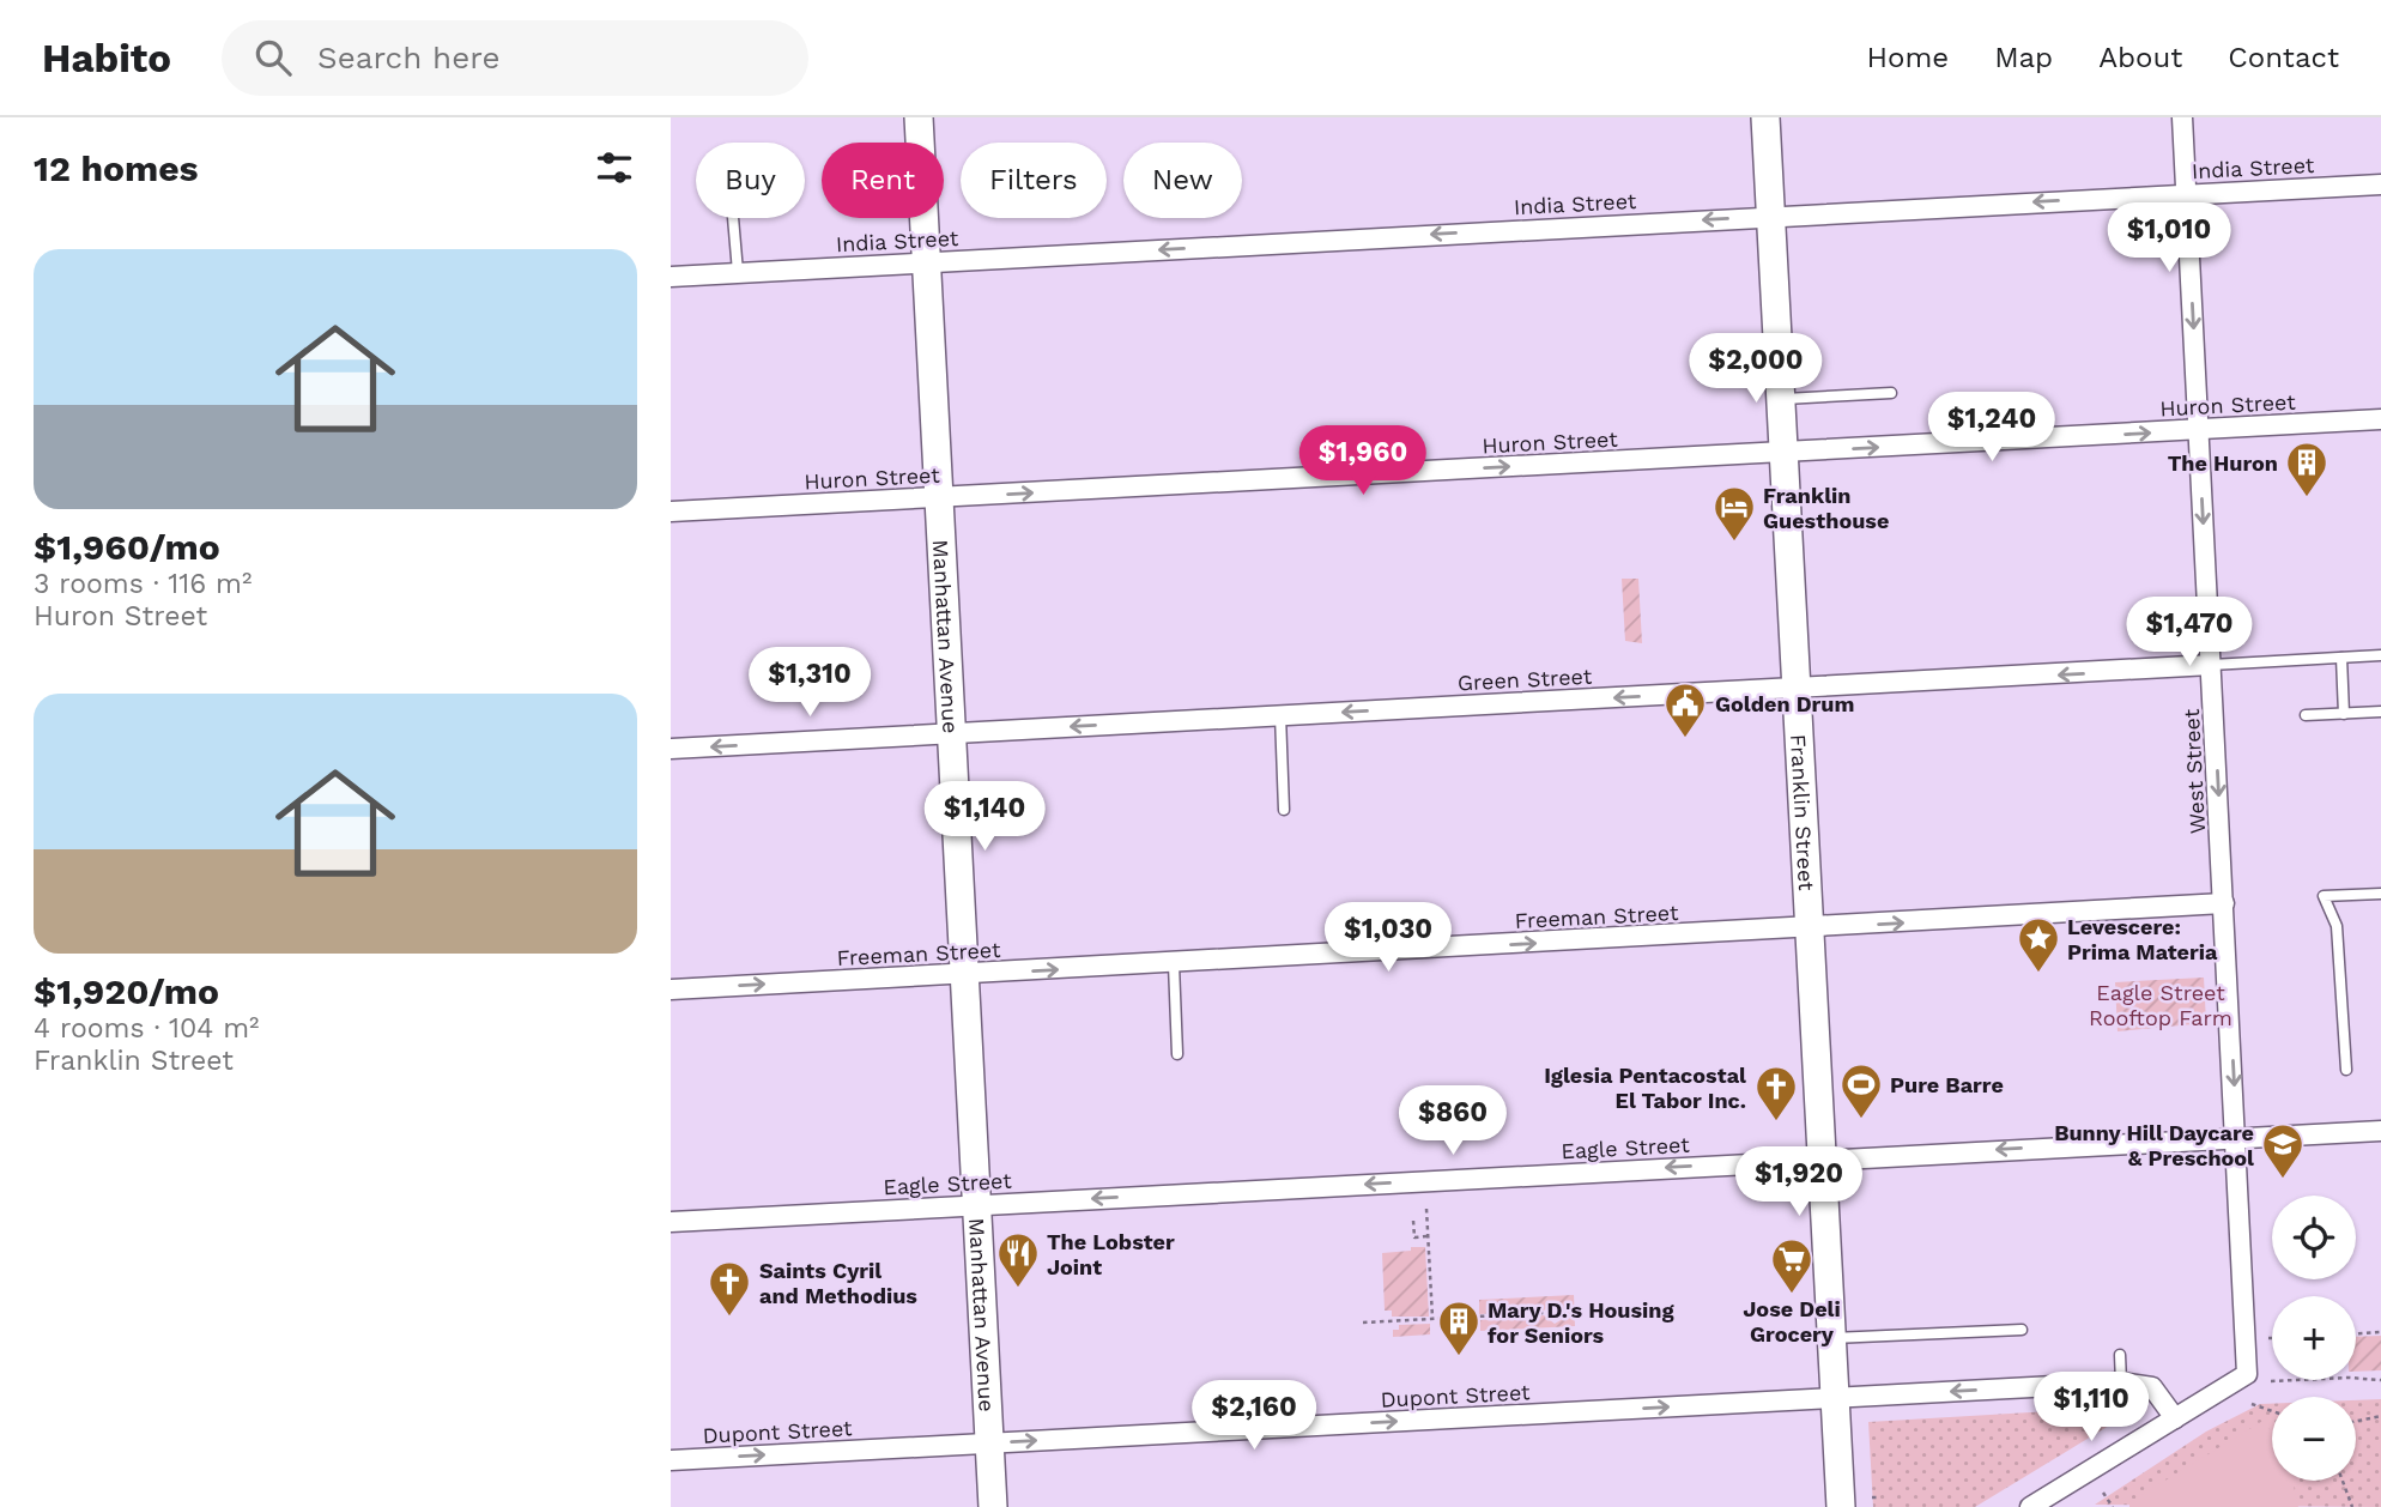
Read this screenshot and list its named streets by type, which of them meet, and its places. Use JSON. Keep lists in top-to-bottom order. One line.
{"streets":{"street":["India Street","Huron Street","Manhattan Avenue","Green Street","West Street","Franklin Street","Freeman Street","Eagle Street","Dupont Street"]},"crossings":[["India Street","Manhattan Avenue"],["India Street","West Street"],["India Street","Franklin Street"],["Huron Street","Manhattan Avenue"],["Huron Street","West Street"],["Huron Street","Franklin Street"],["Manhattan Avenue","Green Street"],["Manhattan Avenue","Freeman Street"],["Manhattan Avenue","Eagle Street"],["Manhattan Avenue","Dupont Street"],["Green Street","West Street"],["Green Street","Franklin Street"],["West Street","Freeman Street"],["West Street","Eagle Street"],["West Street","Dupont Street"],["Franklin Street","Freeman Street"],["Franklin Street","Eagle Street"],["Franklin Street","Dupont Street"]],"one_way":["India Street","Huron Street","Green Street","West Street","Freeman Street","Eagle Street"],"parks":["Eagle Street Rooftop Farm"],"places":{"building":["The Huron","Mary D.'s Housing for Seniors"],"hotel":["Franklin Guesthouse"],"public building":["Golden Drum"],"place":["Levescere: Prima Materia"],"sports":["Pure Barre"],"church":["Iglesia Pentacostal El Tabor Inc.","Saints Cyril and Methodius"],"school or university":["Bunny Hill Daycare & Preschool"],"restaurant":["The Lobster Joint"],"supermarket":["Jose Deli Grocery"]},"page":{"header":"Habito","search":"Search here","nav":["Home","Map","About","Contact"],"heading":"12 homes","chip":["Buy","Rent","Filters","New"],"price":["$1,010","$2,000","$1,240","$1,960","$1,470","$1,310","$1,140","$1,030","$860","$1,920","$1,110","$2,160"],"list":[{"name":"$1,960/mo","note":"3 rooms · 116 m² · Huron Street"},{"name":"$1,920/mo","note":"4 rooms · 104 m² · Franklin Street"}],"map_buttons":["+","−"]}}
